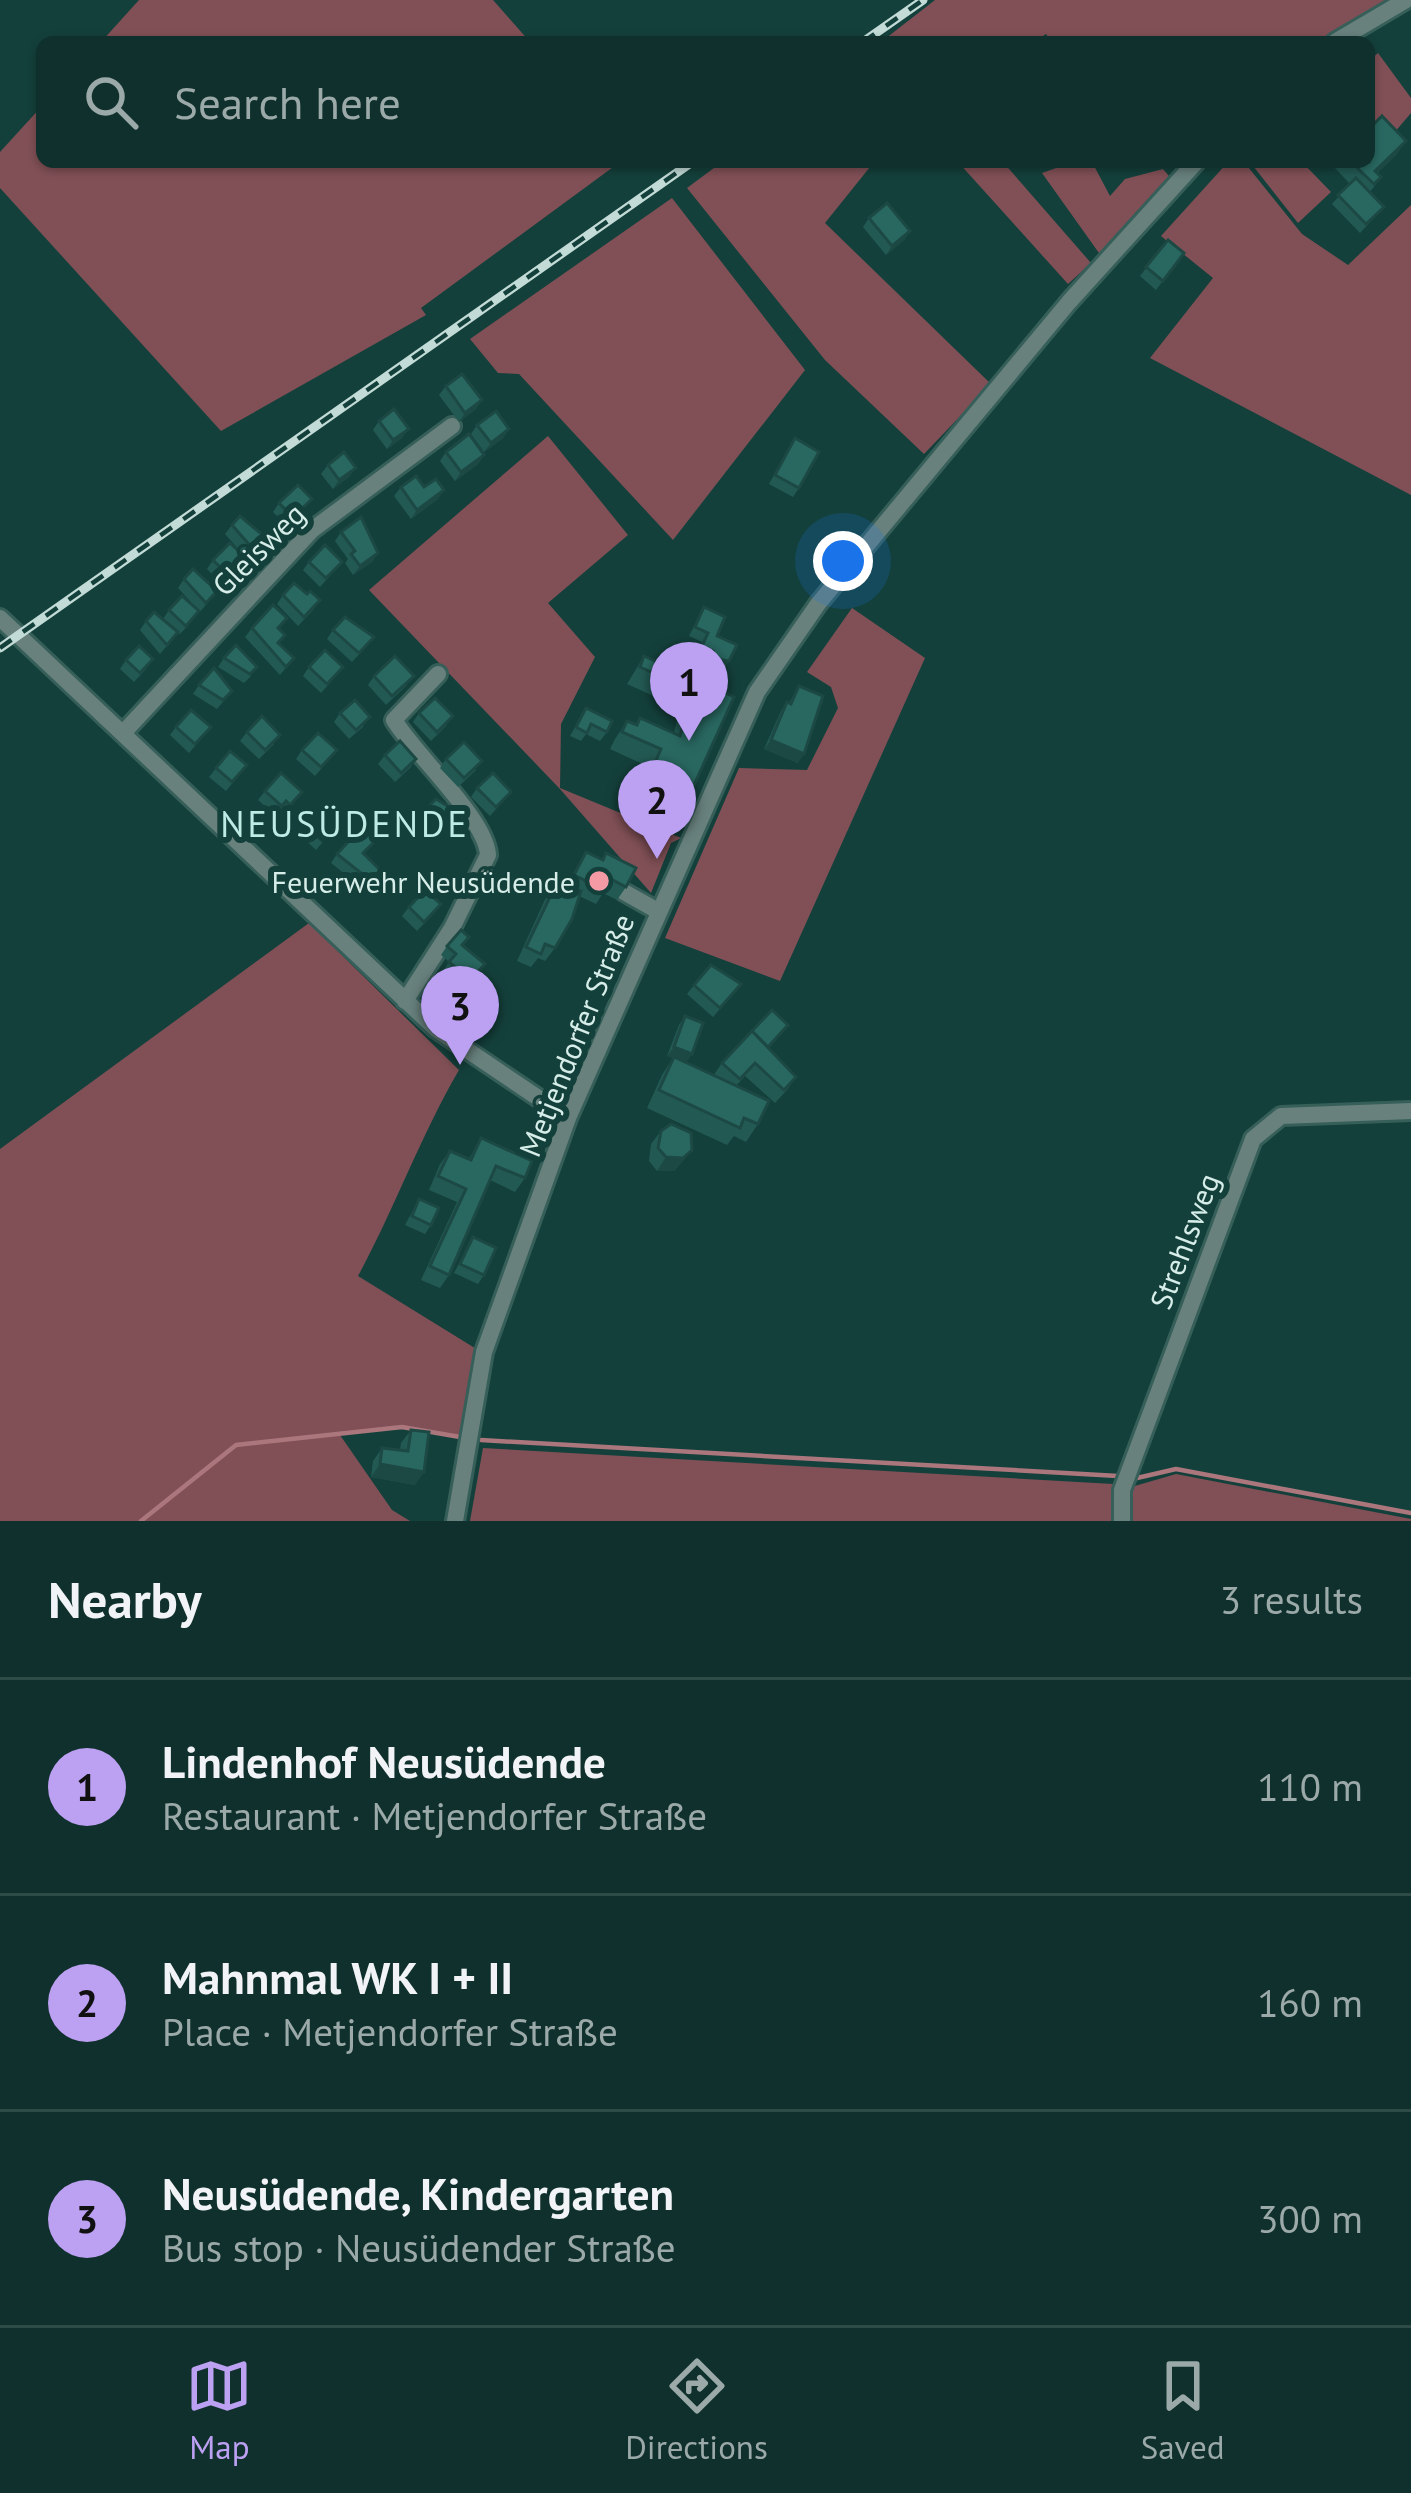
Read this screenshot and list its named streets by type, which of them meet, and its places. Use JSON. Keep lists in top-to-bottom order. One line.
{"streets":{"street":["Gleisweg","Metjendorfer Straße","Strehlsweg"]},"districts":["NEUSÜDENDE"],"places":["Feuerwehr Neusüdende"],"page":{"search":"Search here","pins":["1","2","3"],"heading":["Nearby","3 results"],"list":[{"mark":"1","name":"Lindenhof Neusüdende","note":"Restaurant · Metjendorfer Straße","value":"110 m"},{"mark":"2","name":"Mahnmal WK I + II","note":"Place · Metjendorfer Straße","value":"160 m"},{"mark":"3","name":"Neusüdende, Kindergarten","note":"Bus stop · Neusüdender Straße","value":"300 m"}],"nav":["Map","Directions","Saved"]}}
